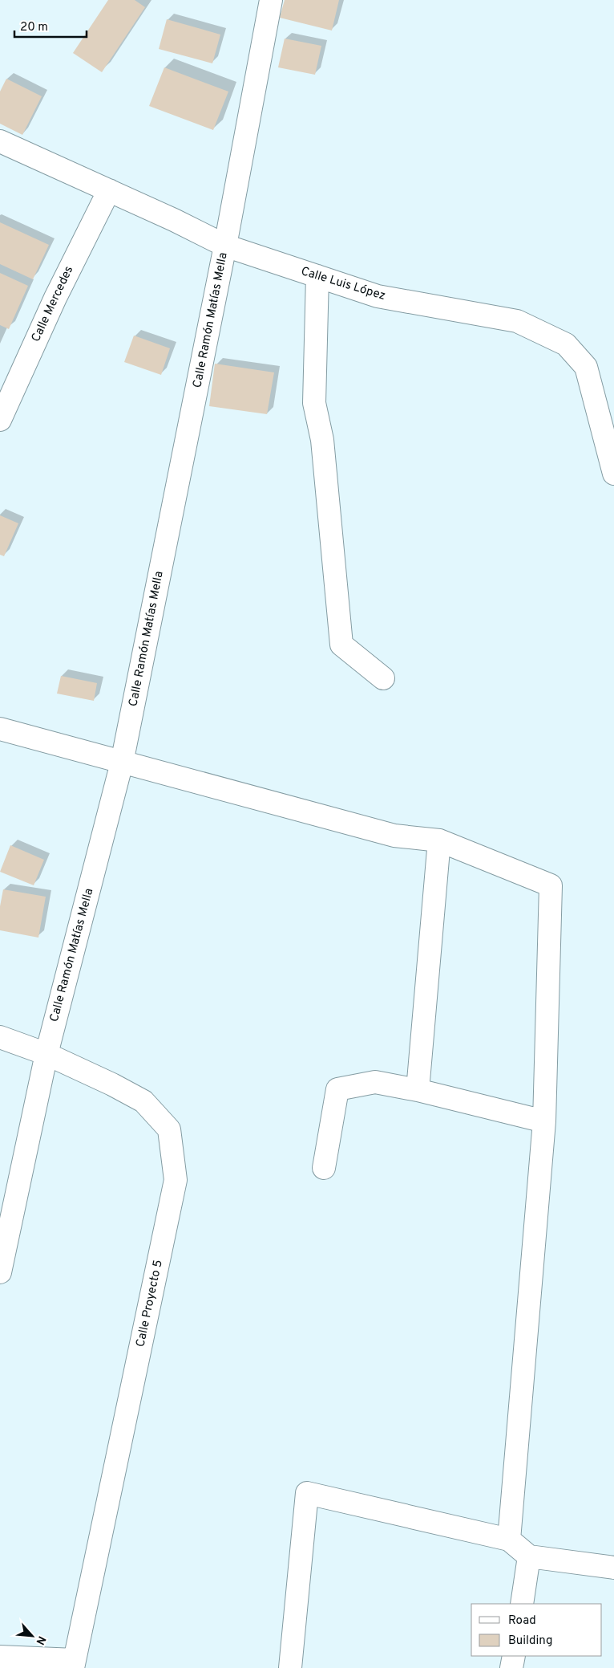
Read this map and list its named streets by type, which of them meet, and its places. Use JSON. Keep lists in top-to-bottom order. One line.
{"streets":{"street":["Calle Luis López","Calle Mercedes","Calle Ramón Matías Mella","Calle Proyecto 5"]},"crossings":[["Calle Luis López","Calle Mercedes"],["Calle Luis López","Calle Ramón Matías Mella"],["Calle Ramón Matías Mella","Calle Proyecto 5"]],"legend":["Road","Building"],"scale_bar":"20 m","north":"bottom right"}
